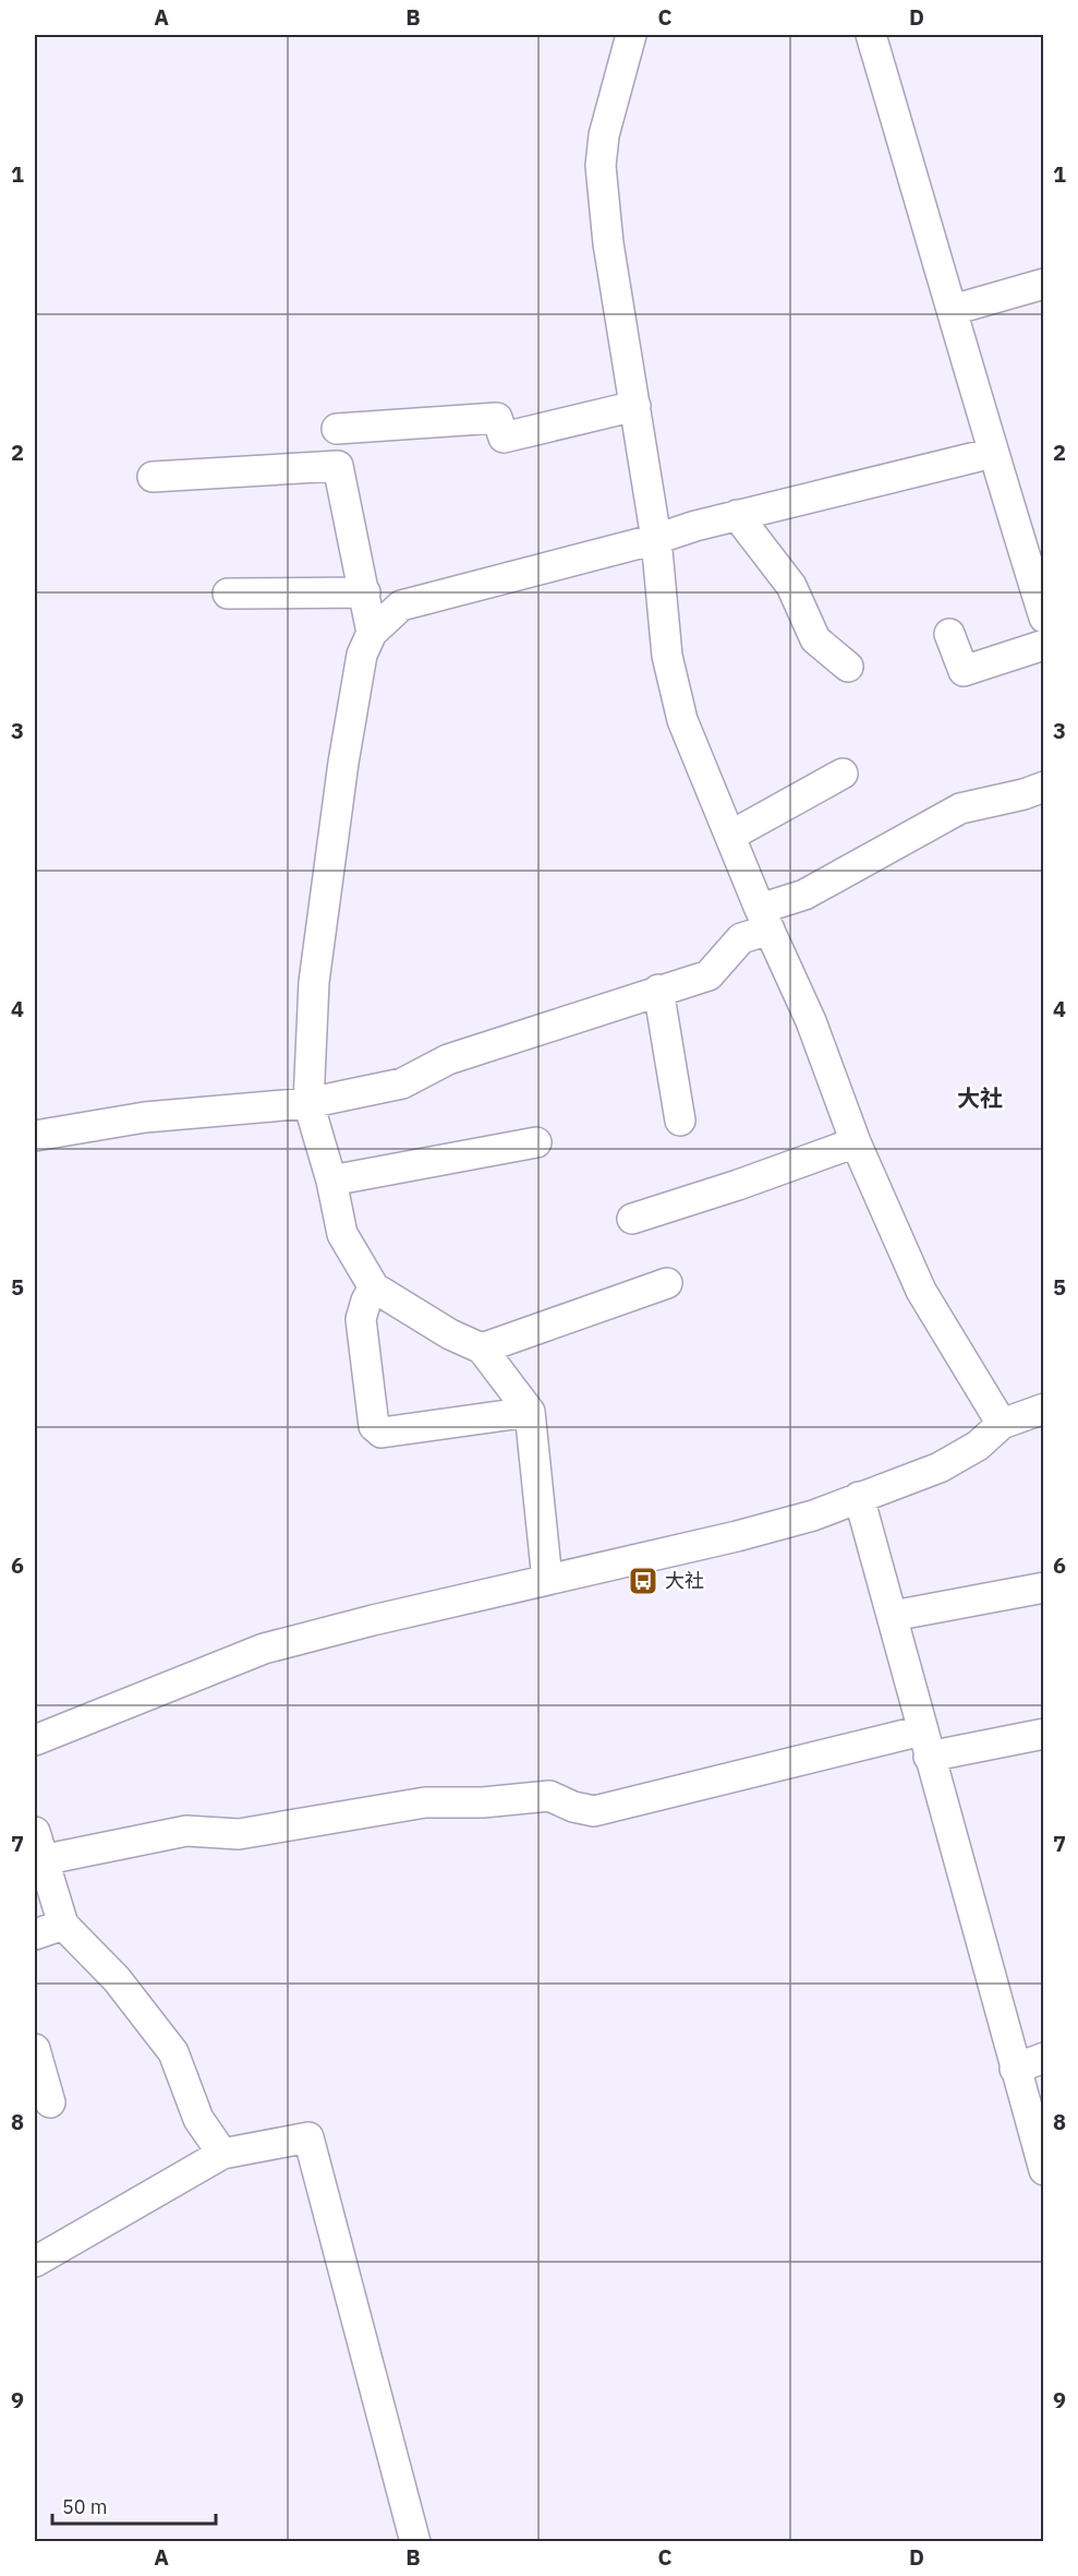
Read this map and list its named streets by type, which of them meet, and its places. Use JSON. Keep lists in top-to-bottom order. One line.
{"districts":["大社"],"places":{"bus stop":["大社"]},"scale_bar":"50 m","grid":{"columns":["A","B","C","D"],"rows":["1","2","3","4","5","6","7","8","9"]}}
